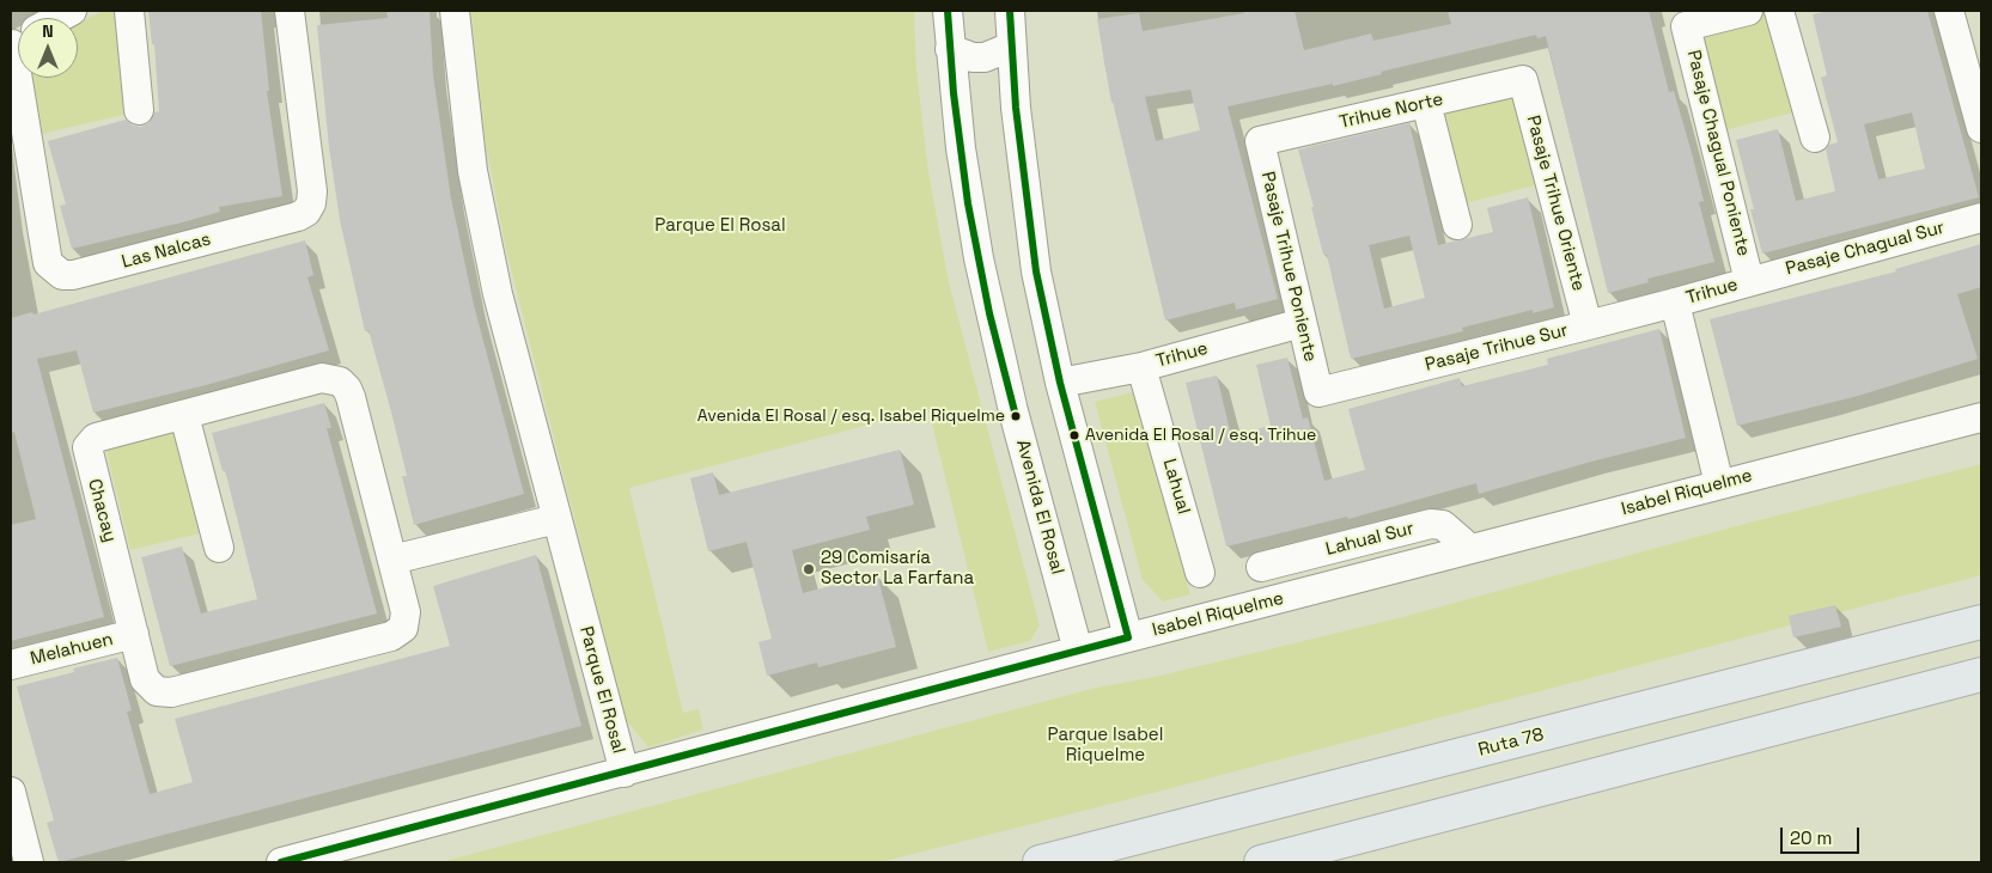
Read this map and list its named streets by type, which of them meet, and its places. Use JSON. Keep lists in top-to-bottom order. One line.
{"streets":{"highway":["Ruta 78"],"street":["Trihue Norte","Pasaje Chagual Poniente","Pasaje Trihue Oriente","Pasaje Chagual Sur","Las Nalcas","Pasaje Trihue Poniente","Trihue","Pasaje Trihue Sur","Lahual","Isabel Riquelme","Avenida El Rosal","Chacay","Lahual Sur","Melahuen","Parque El Rosal"]},"crossings":[["Trihue Norte","Pasaje Trihue Oriente"],["Trihue Norte","Pasaje Trihue Poniente"],["Pasaje Chagual Poniente","Pasaje Chagual Sur"],["Pasaje Chagual Poniente","Trihue"],["Pasaje Trihue Oriente","Pasaje Trihue Sur"],["Pasaje Chagual Sur","Trihue"],["Pasaje Trihue Poniente","Trihue"],["Pasaje Trihue Poniente","Pasaje Trihue Sur"],["Trihue","Pasaje Trihue Sur"],["Trihue","Lahual"],["Isabel Riquelme","Avenida El Rosal"],["Isabel Riquelme","Lahual Sur"],["Isabel Riquelme","Parque El Rosal"],["Chacay","Melahuen"]],"parks":["Parque El Rosal","Parque Isabel Riquelme"],"places":["Avenida El Rosal / esq. Isabel Riquelme","Avenida El Rosal / esq. Trihue","29 Comisaría Sector La Farfana"],"scale_bar":"20 m","north":"top"}
